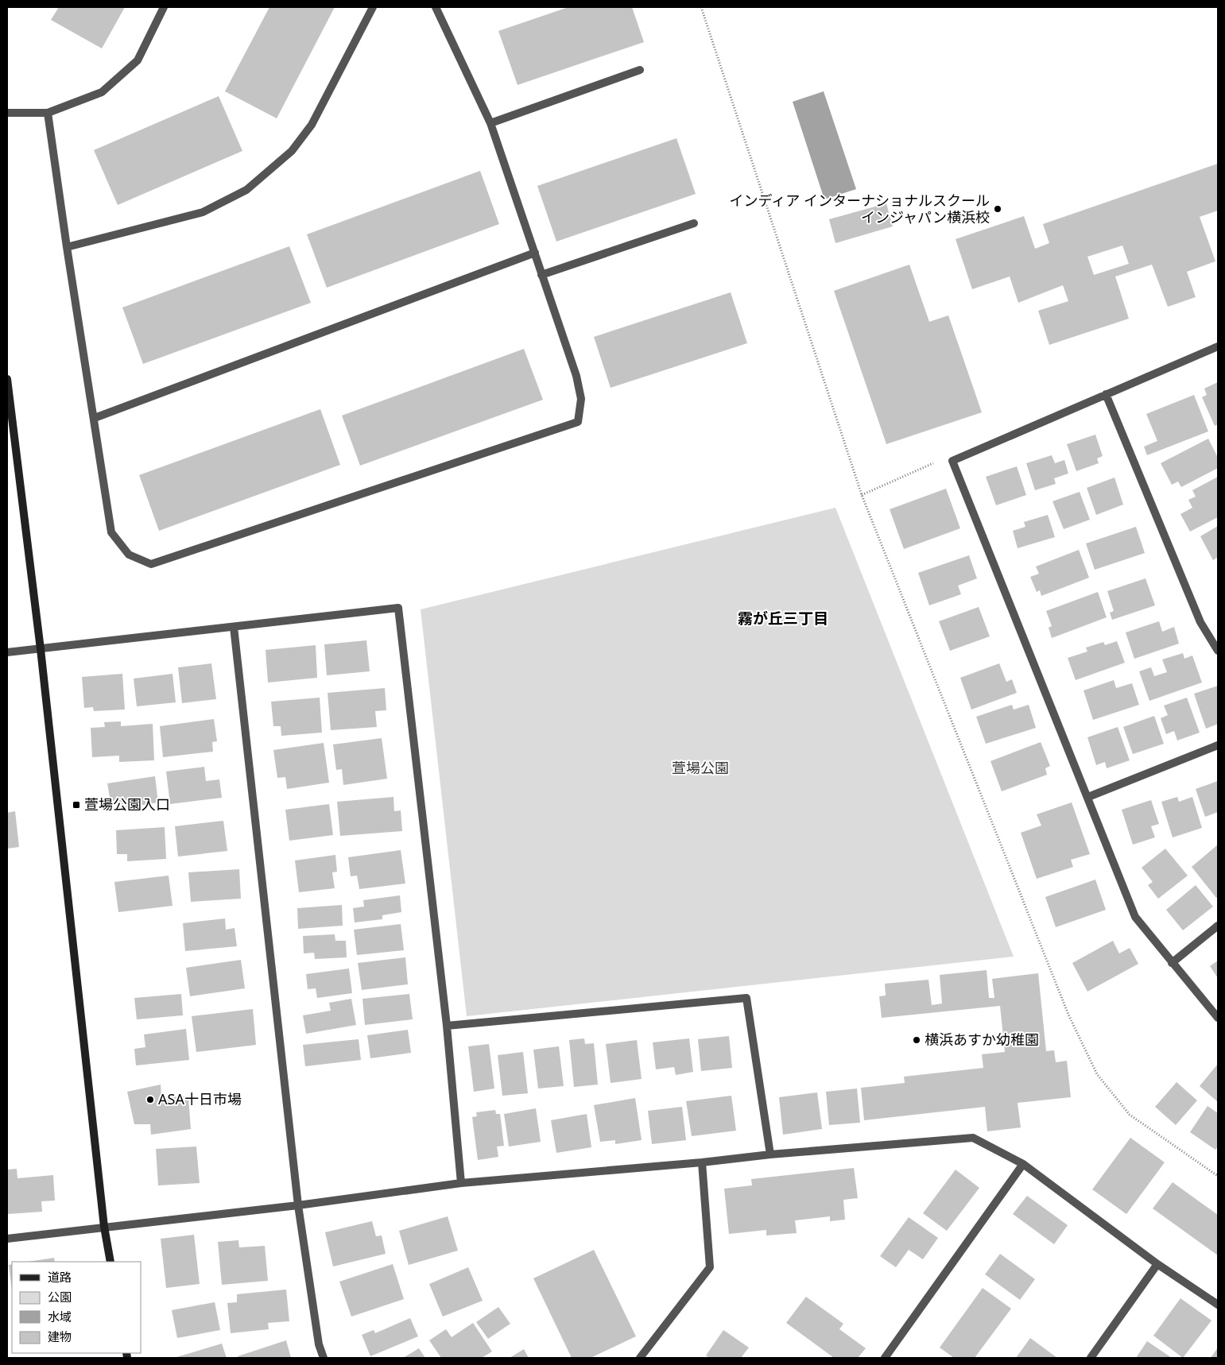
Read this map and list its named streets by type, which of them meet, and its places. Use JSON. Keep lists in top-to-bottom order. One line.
{"districts":["霧が丘三丁目"],"parks":["萱場公園"],"places":{"other":["インディア インターナショナルスクール インジャパン横浜校","横浜あすか幼稚園","ASA十日市場"],"transit":["萱場公園入口"]},"legend":["道路","公園","水域","建物"]}
